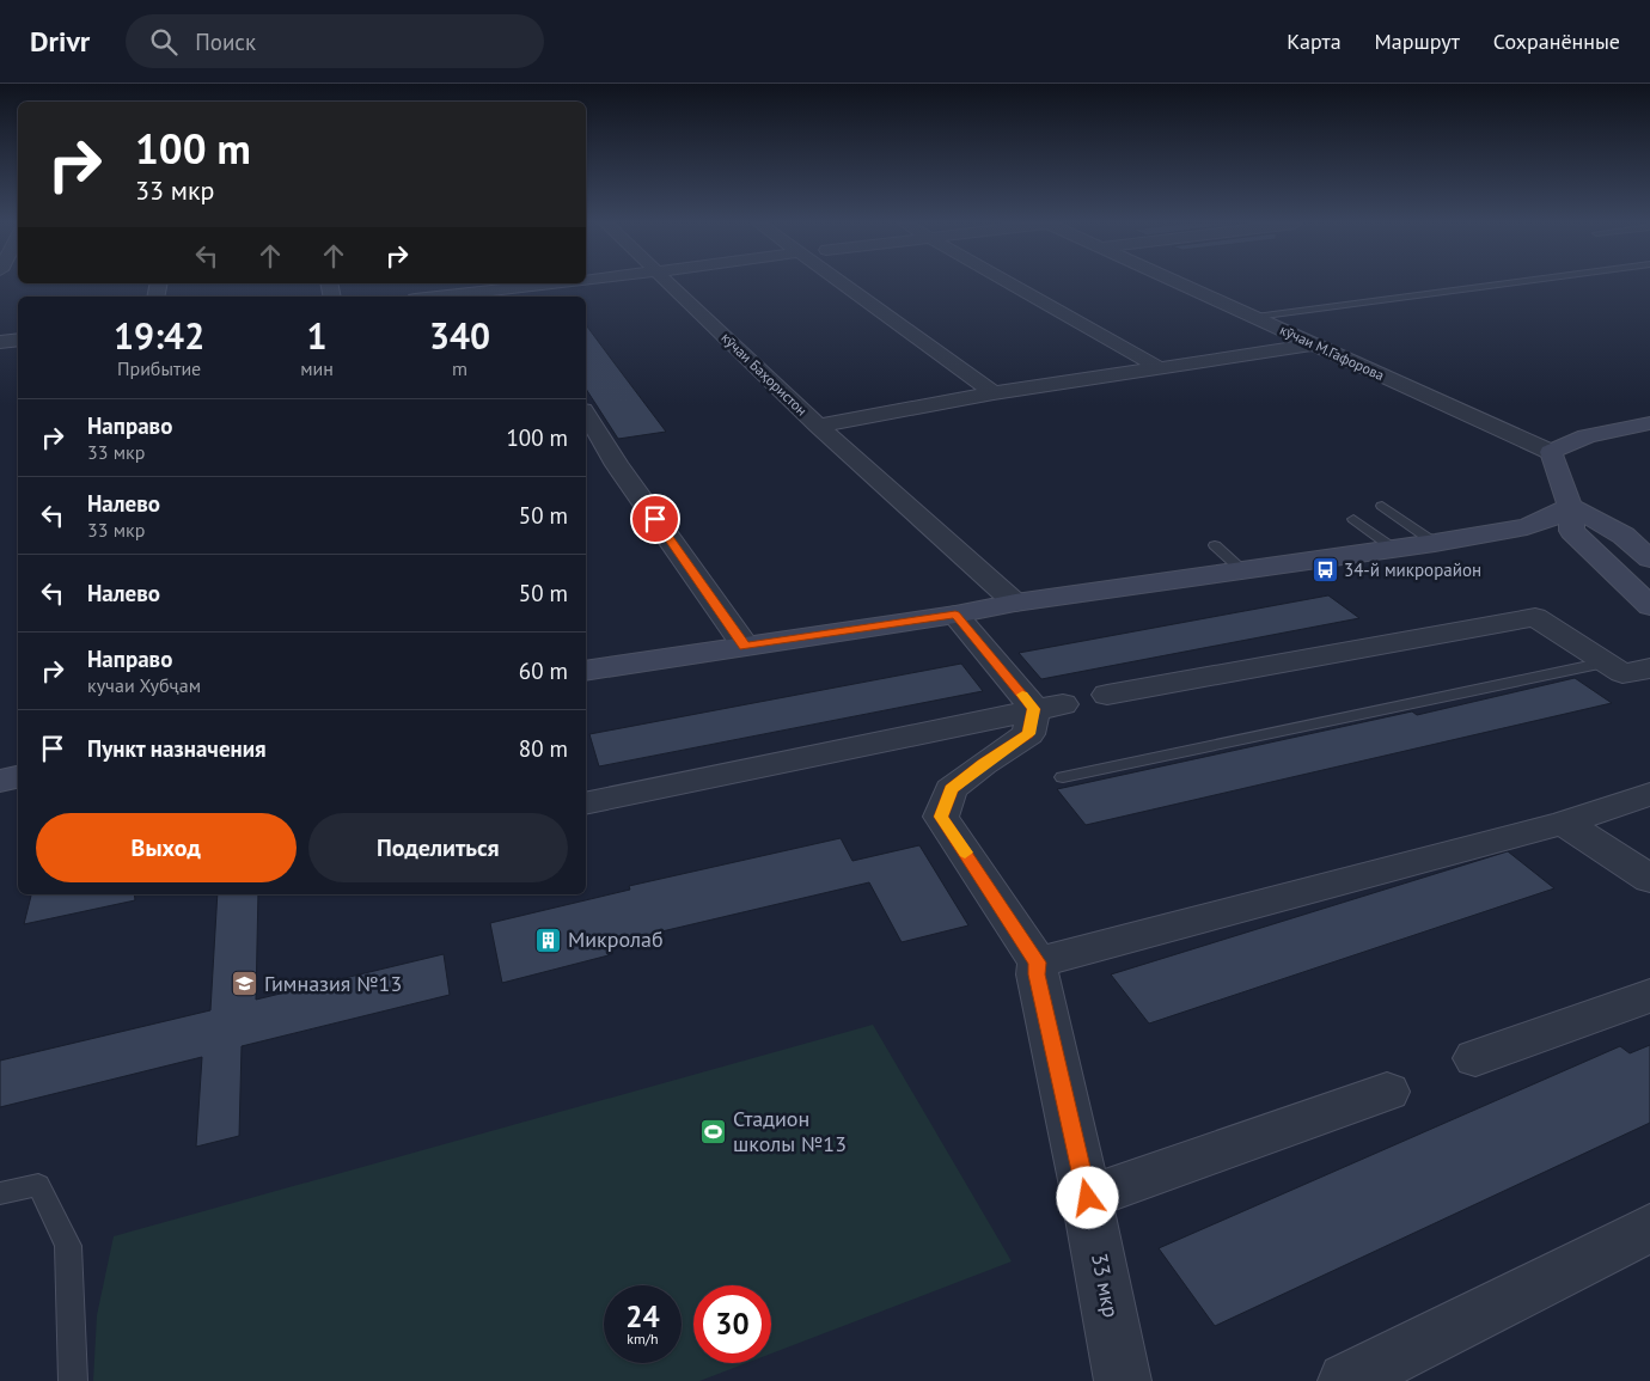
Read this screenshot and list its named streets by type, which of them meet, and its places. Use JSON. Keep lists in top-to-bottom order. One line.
{"streets":{"street":["кӯчаи М.Гафорова","кӯчаи Баҳористон","33 мкр"]},"places":{"bus stop":["34-й микрорайон"],"building":["Микролаб"],"school or university":["Гимназия №13"],"sports":["Стадион школы №13"]},"page":{"header":"Drivr","search":"Поиск","nav":["Карта","Маршрут","Сохранённые"],"turn":["100 m","33 мкр"],"eta":["19:42","Прибытие","1","мин","340","m"],"list":[{"name":"Направо","note":"33 мкр","value":"100 m"},{"name":"Налево","note":"33 мкр","value":"50 m"},{"name":"Налево","value":"50 m"},{"name":"Направо","note":"кучаи Хубҷам","value":"60 m"},{"name":"Пункт назначения","value":"80 m"}],"buttons":["Выход","Поделиться"],"speed":"24 km/h","limit":"30"}}
